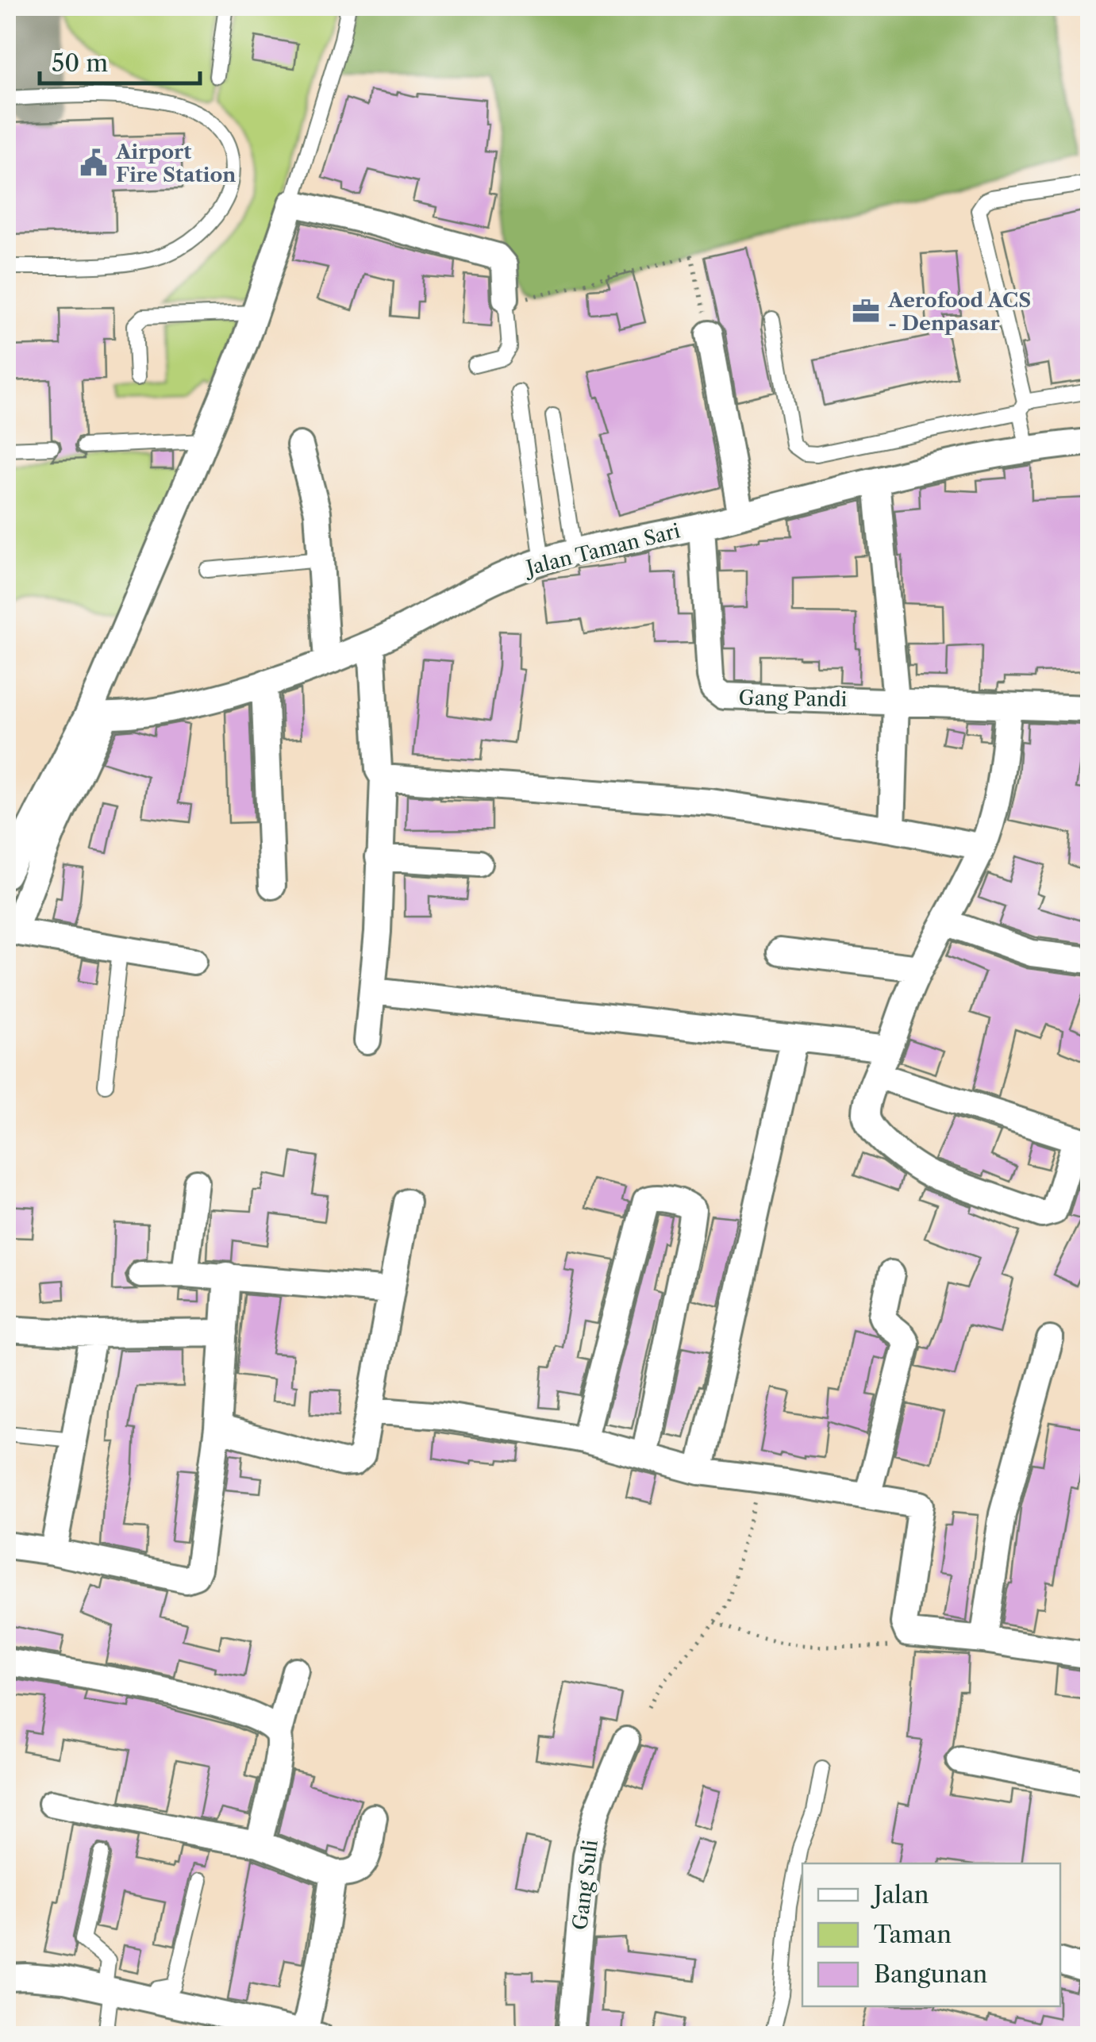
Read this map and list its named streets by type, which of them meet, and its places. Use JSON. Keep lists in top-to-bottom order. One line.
{"streets":{"street":["Jalan Taman Sari","Gang Pandi","Gang Suli"]},"crossings":[["Jalan Taman Sari","Gang Pandi"]],"places":{"public building":["Airport Fire Station"],"office":["Aerofood ACS - Denpasar"]},"legend":["Jalan","Taman","Bangunan"],"scale_bar":"50 m"}
